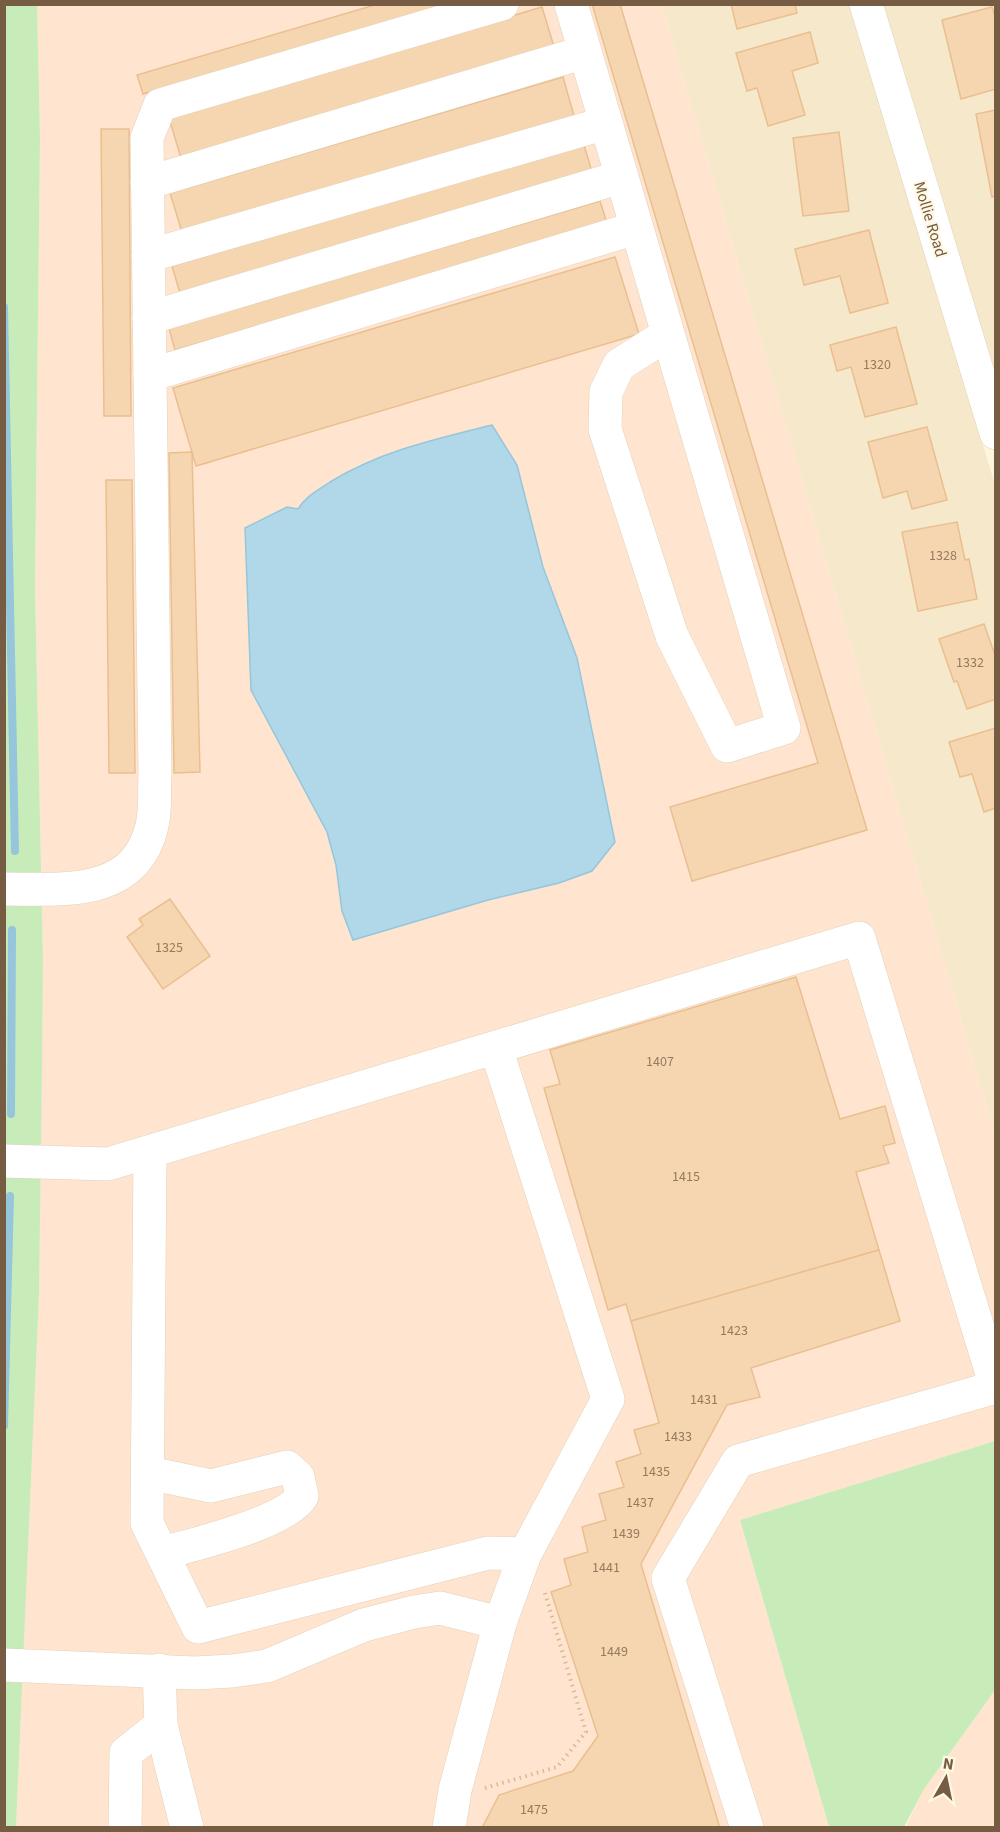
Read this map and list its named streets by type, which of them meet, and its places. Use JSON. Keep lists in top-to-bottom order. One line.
{"streets":{"street":["Mollie Road"]},"house_numbers":["1320","1328","1332","1325","1407","1415","1423","1431","1433","1435","1437","1439","1441","1449","1475"],"north":"top"}
